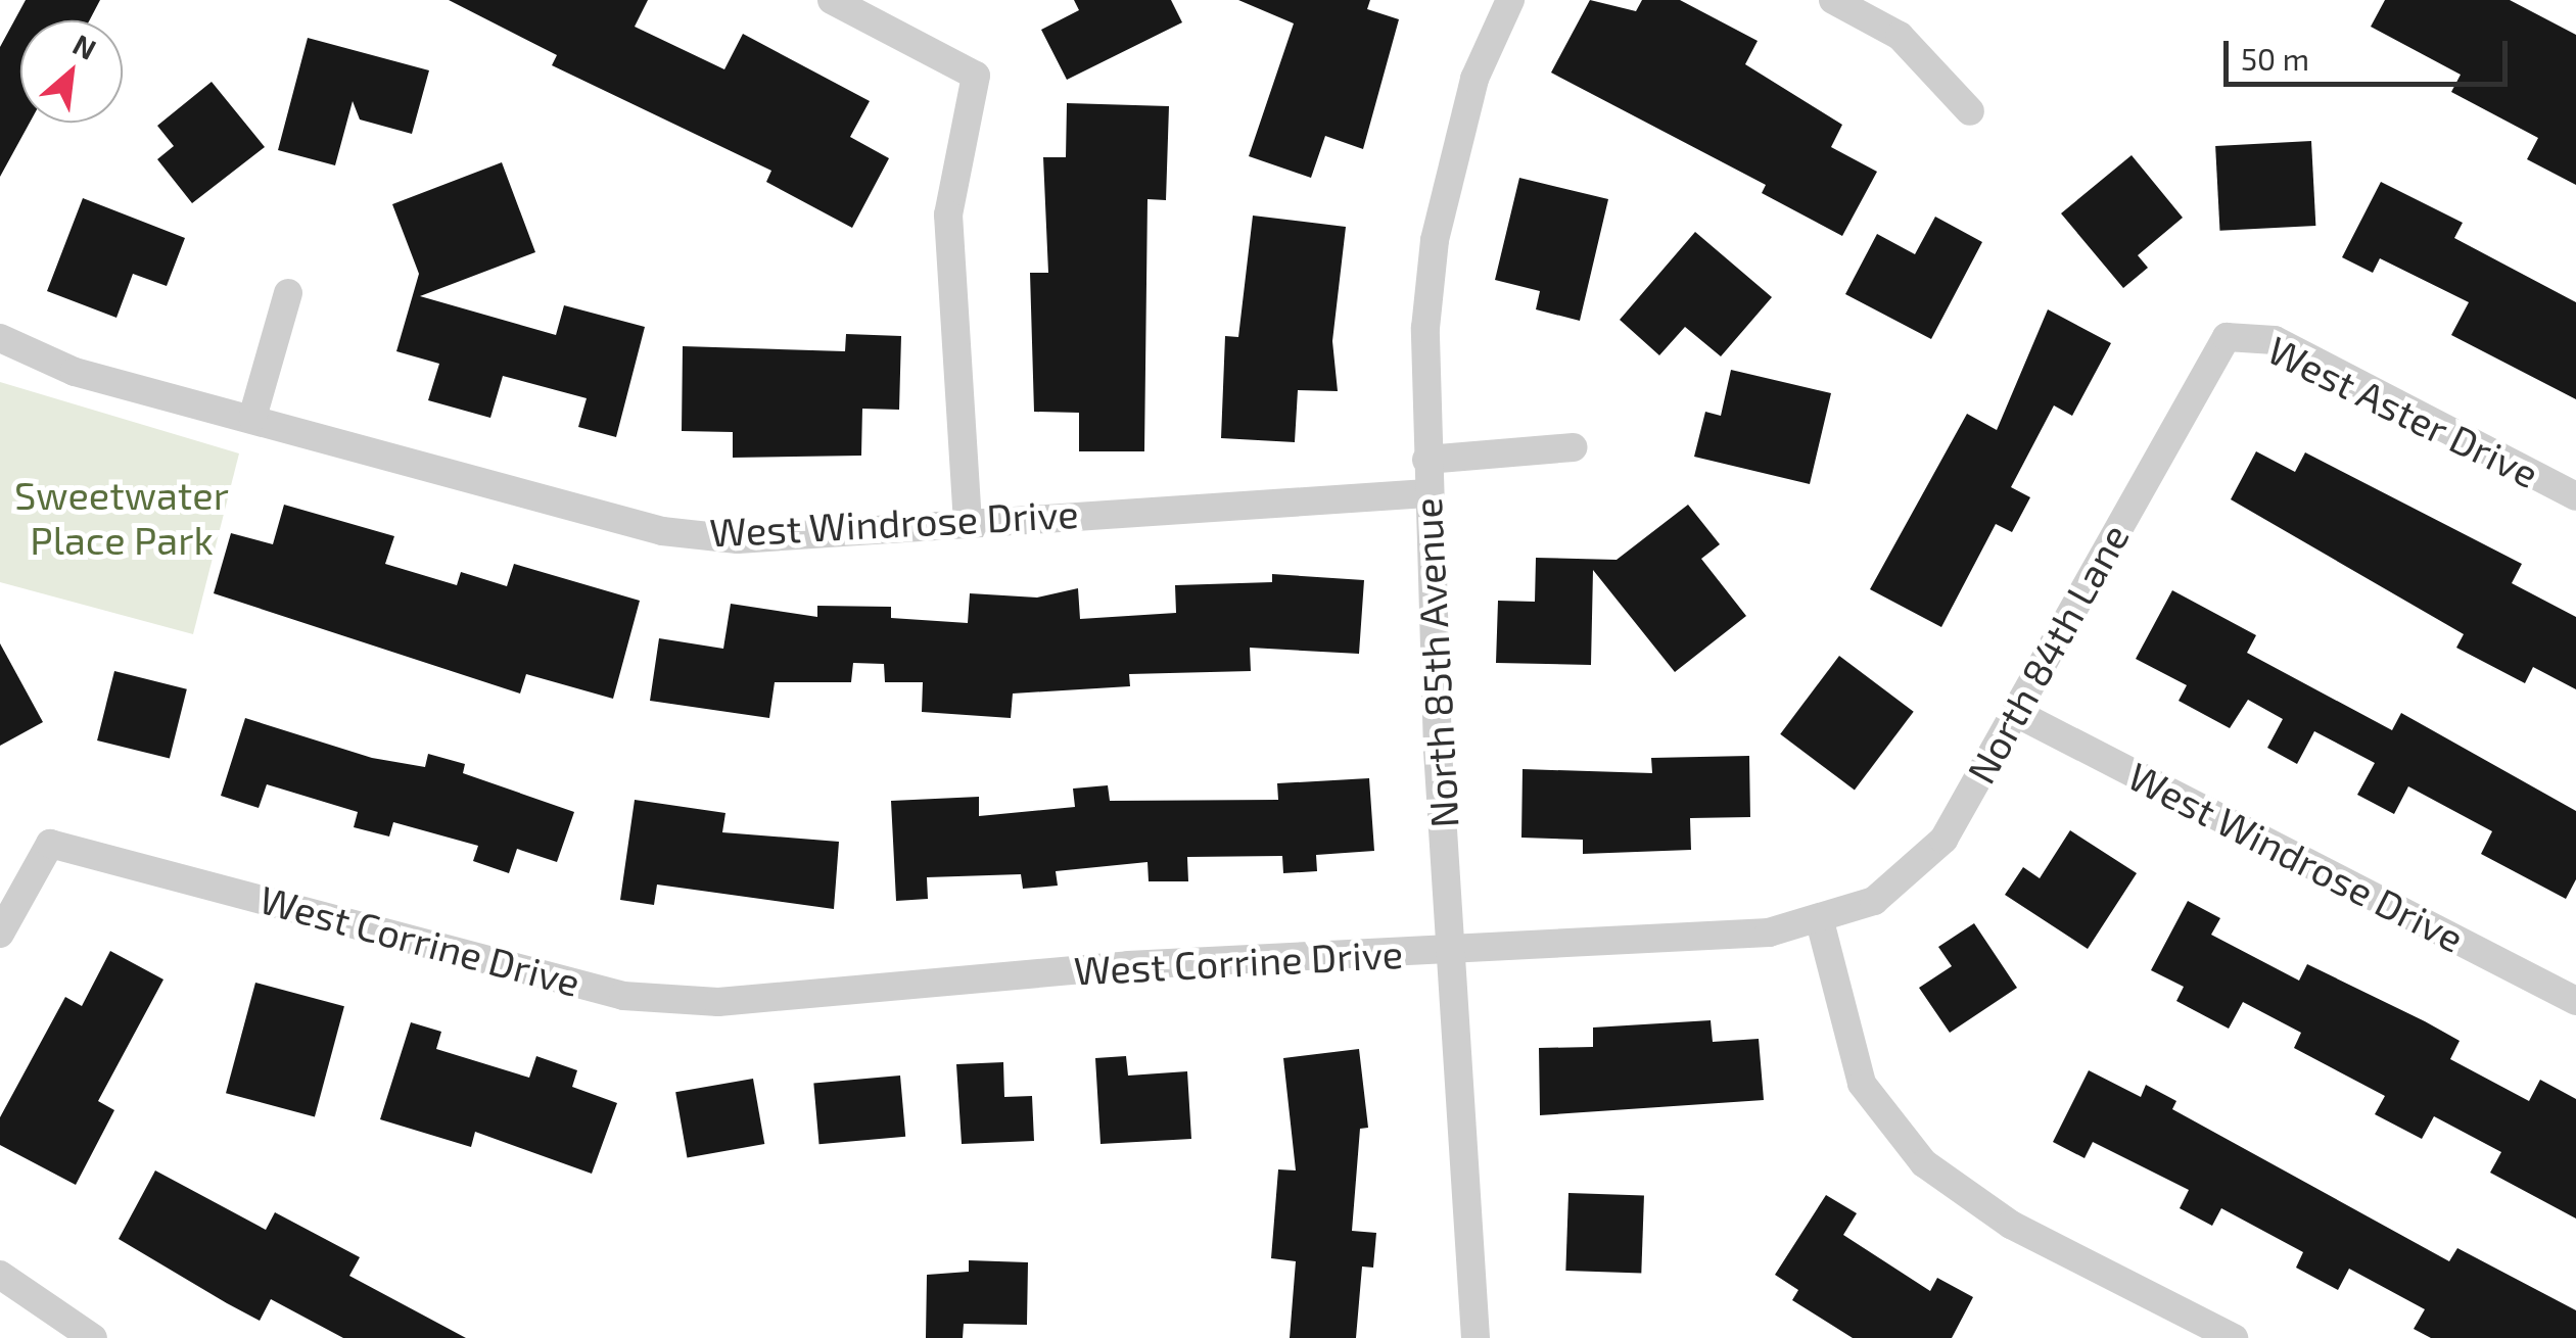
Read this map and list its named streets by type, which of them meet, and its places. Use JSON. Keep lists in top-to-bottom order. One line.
{"streets":{"street":["West Aster Drive","West Windrose Drive","North 84th Lane","North 85th Avenue","West Corrine Drive"]},"crossings":[["West Aster Drive","North 84th Lane"],["West Windrose Drive","North 84th Lane"],["West Windrose Drive","North 85th Avenue"],["North 84th Lane","West Corrine Drive"],["North 85th Avenue","West Corrine Drive"]],"parks":["Sweetwater Place Park"],"scale_bar":"50 m","north":"top right"}
